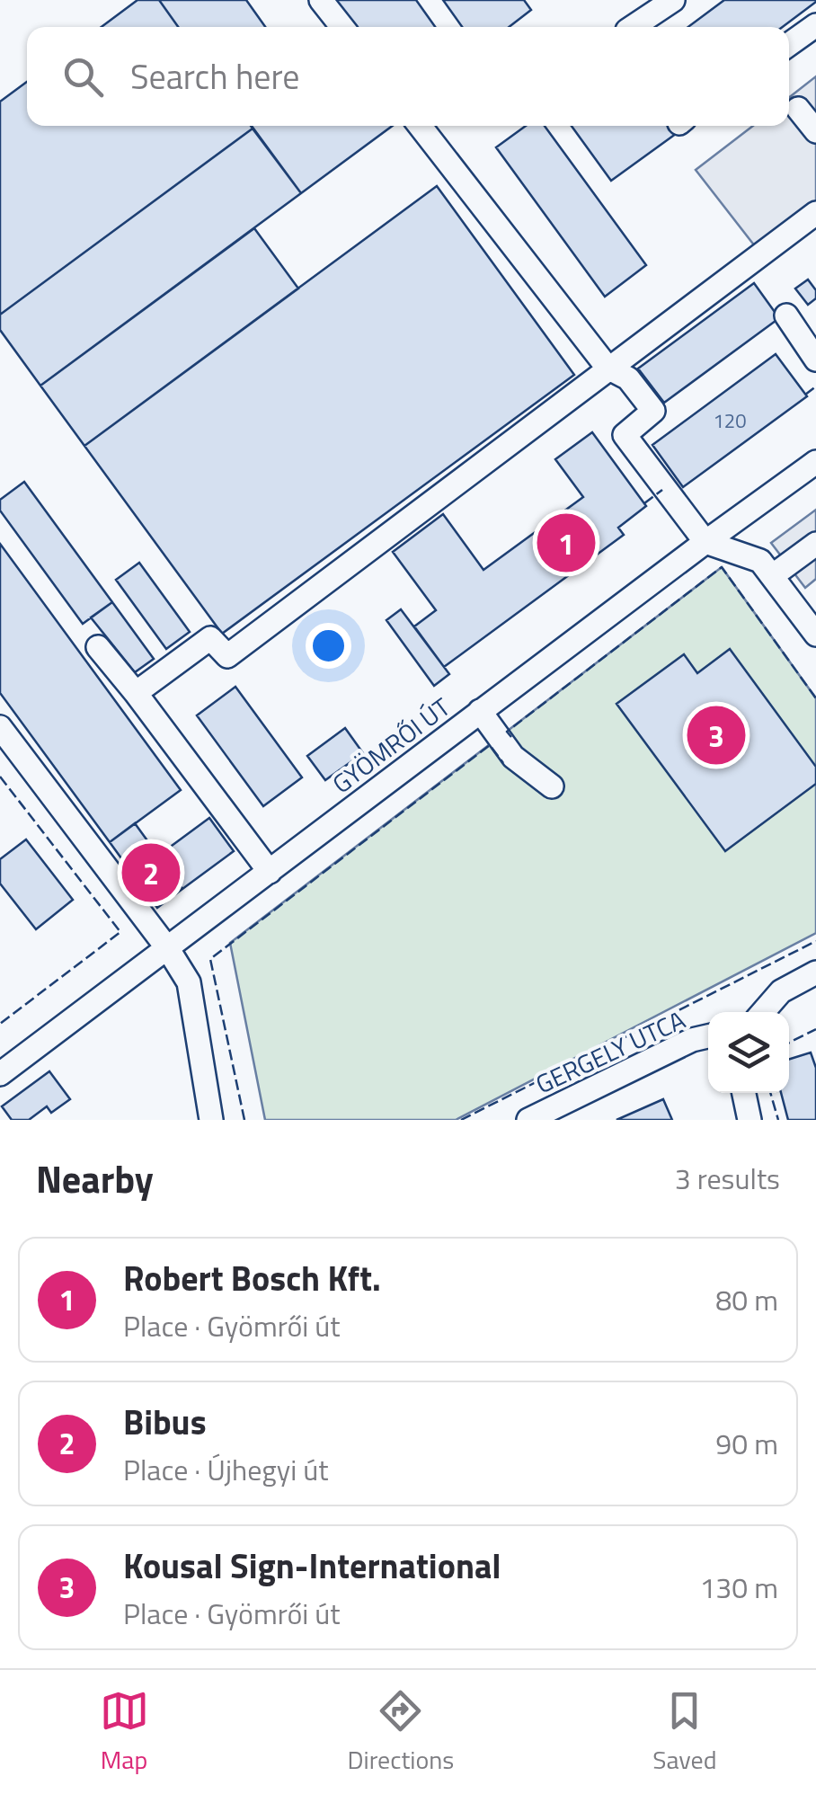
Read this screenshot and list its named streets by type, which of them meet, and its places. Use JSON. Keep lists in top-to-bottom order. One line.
{"streets":{"street":["GYÖMRŐI ÚT","GERGELY UTCA"]},"house_numbers":["120"],"page":{"search":"Search here","pins":["1","3","2"],"heading":["Nearby","3 results"],"list":[{"mark":"1","name":"Robert Bosch Kft.","note":"Place · Gyömrői út","value":"80 m"},{"mark":"2","name":"Bibus","note":"Place · Újhegyi út","value":"90 m"},{"mark":"3","name":"Kousal Sign-International","note":"Place · Gyömrői út","value":"130 m"}],"nav":["Map","Directions","Saved"]}}
